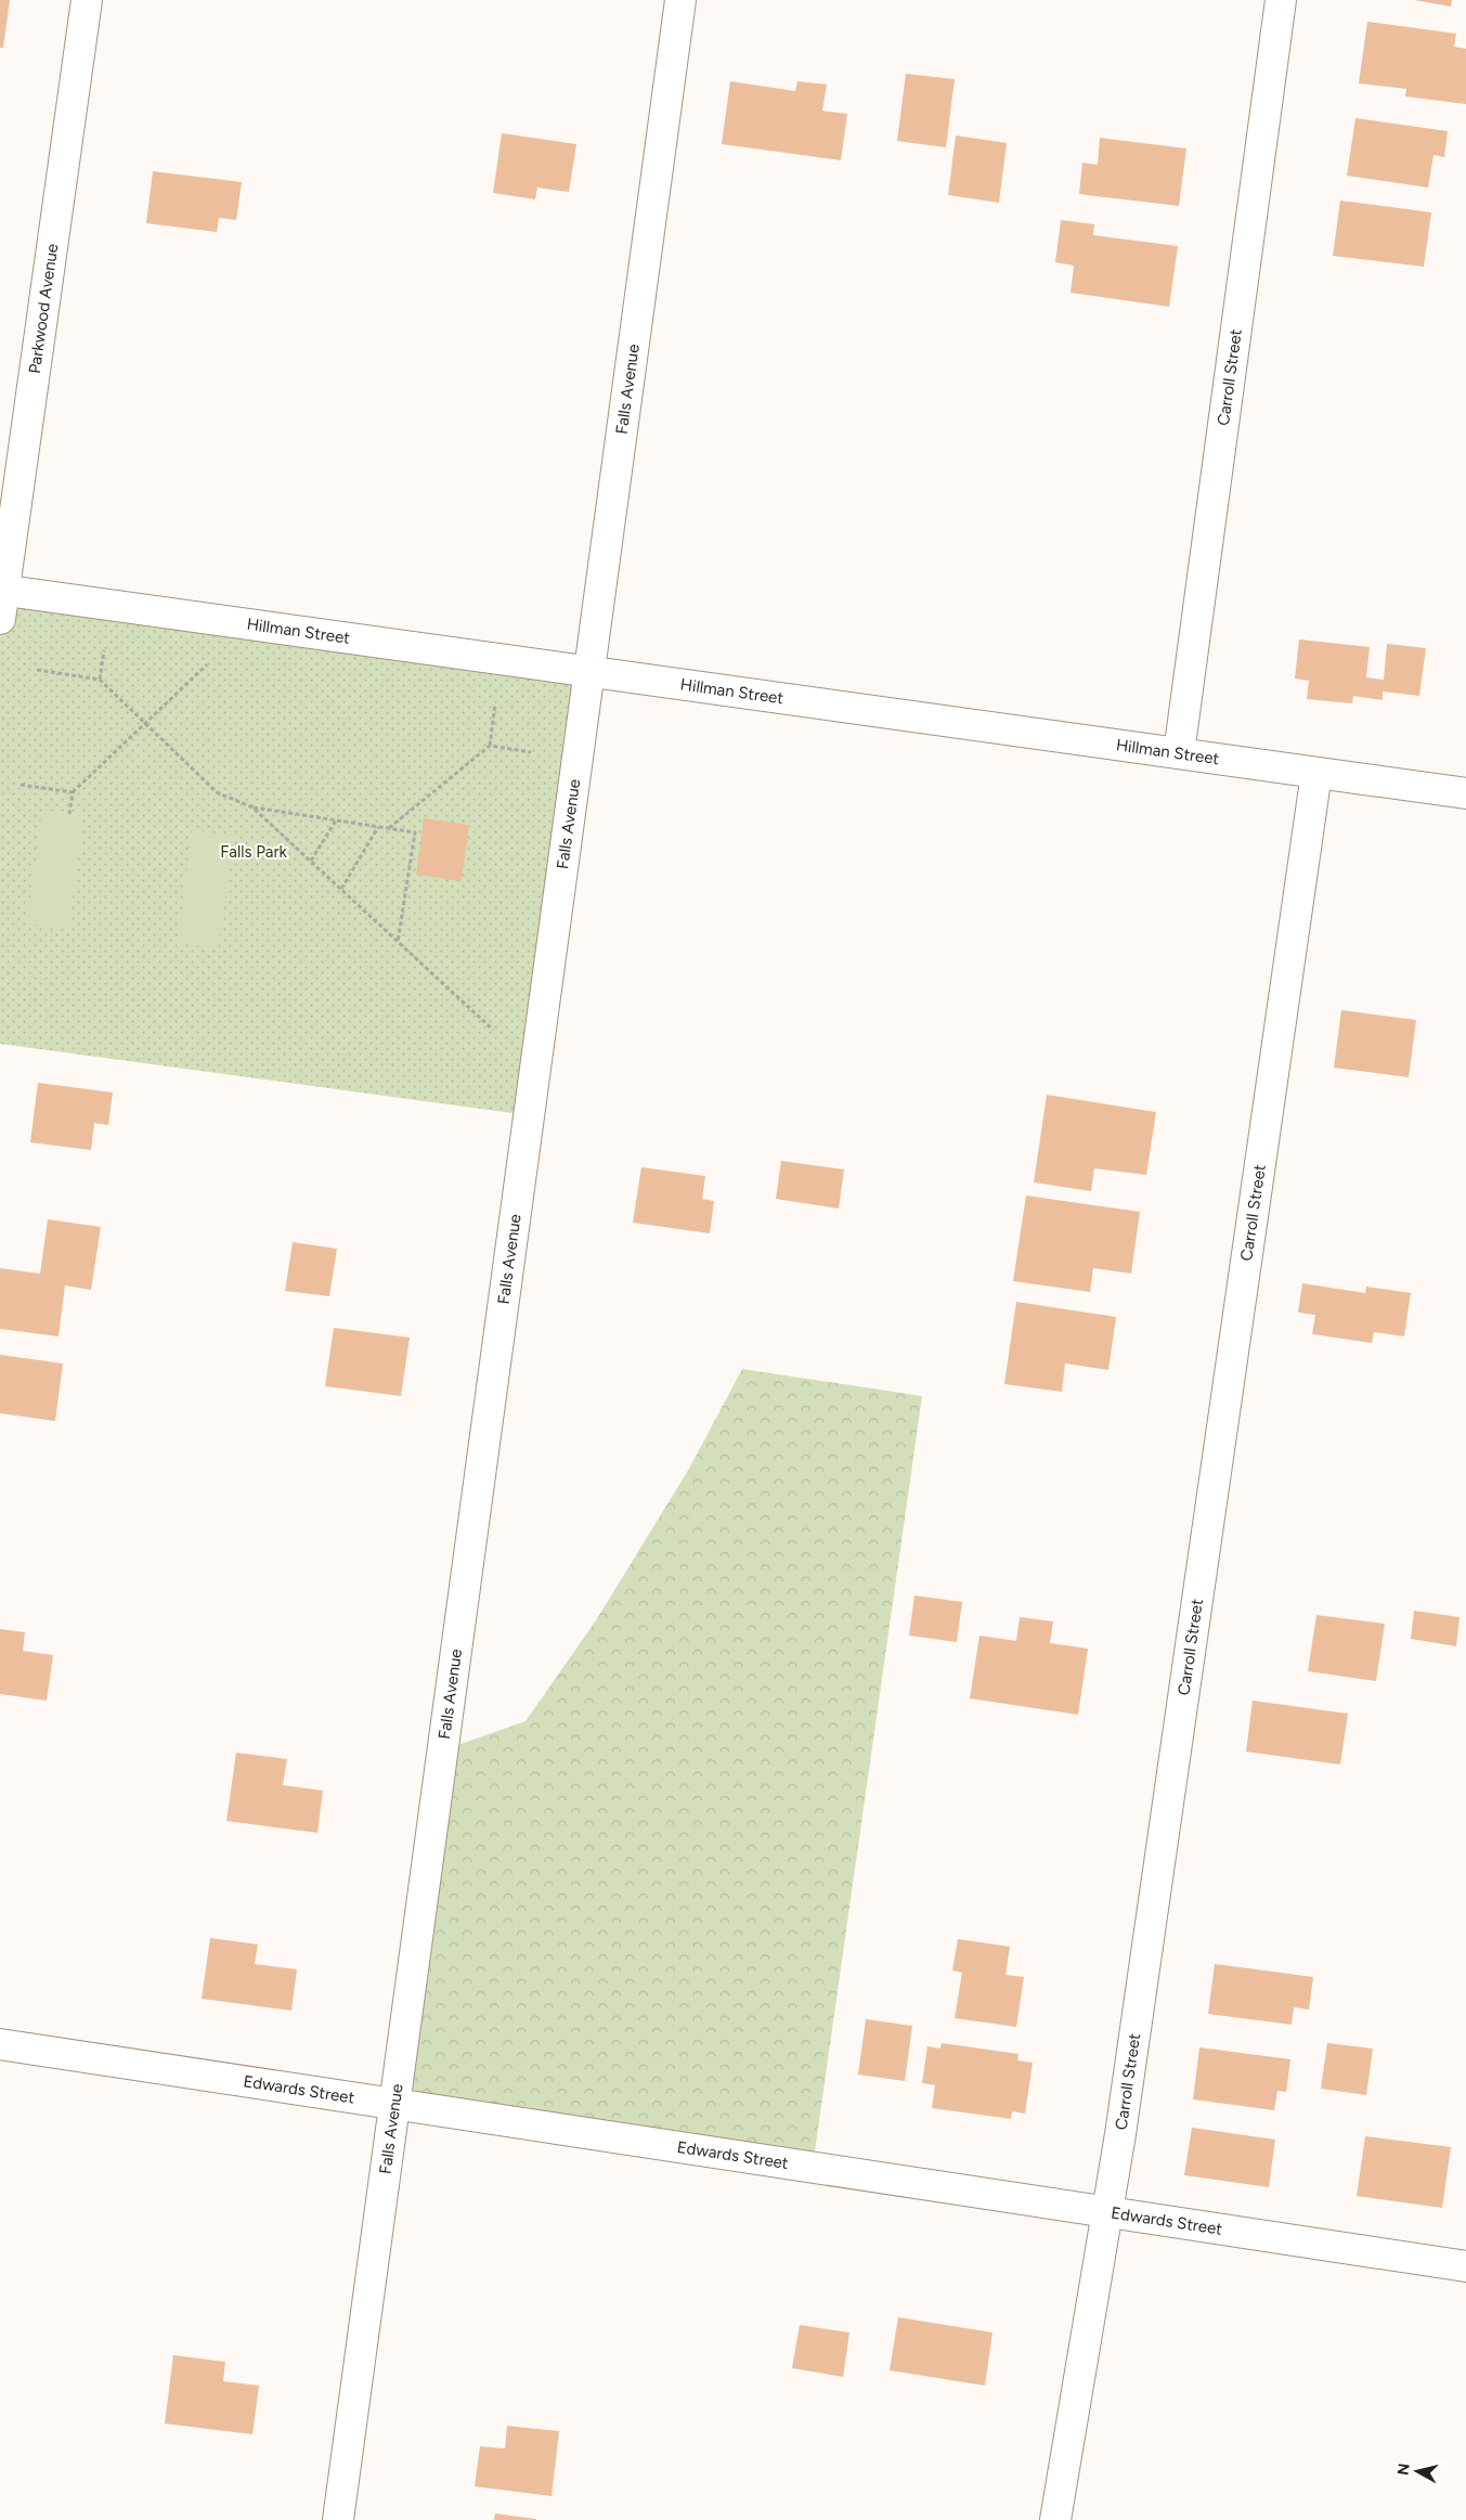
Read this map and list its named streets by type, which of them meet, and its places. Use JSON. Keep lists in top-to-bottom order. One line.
{"streets":{"street":["Parkwood Avenue","Carroll Street","Falls Avenue","Hillman Street","Edwards Street"]},"crossings":[["Parkwood Avenue","Hillman Street"],["Carroll Street","Hillman Street"],["Carroll Street","Edwards Street"],["Falls Avenue","Hillman Street"],["Falls Avenue","Edwards Street"]],"parks":["Falls Park"],"north":"left"}
